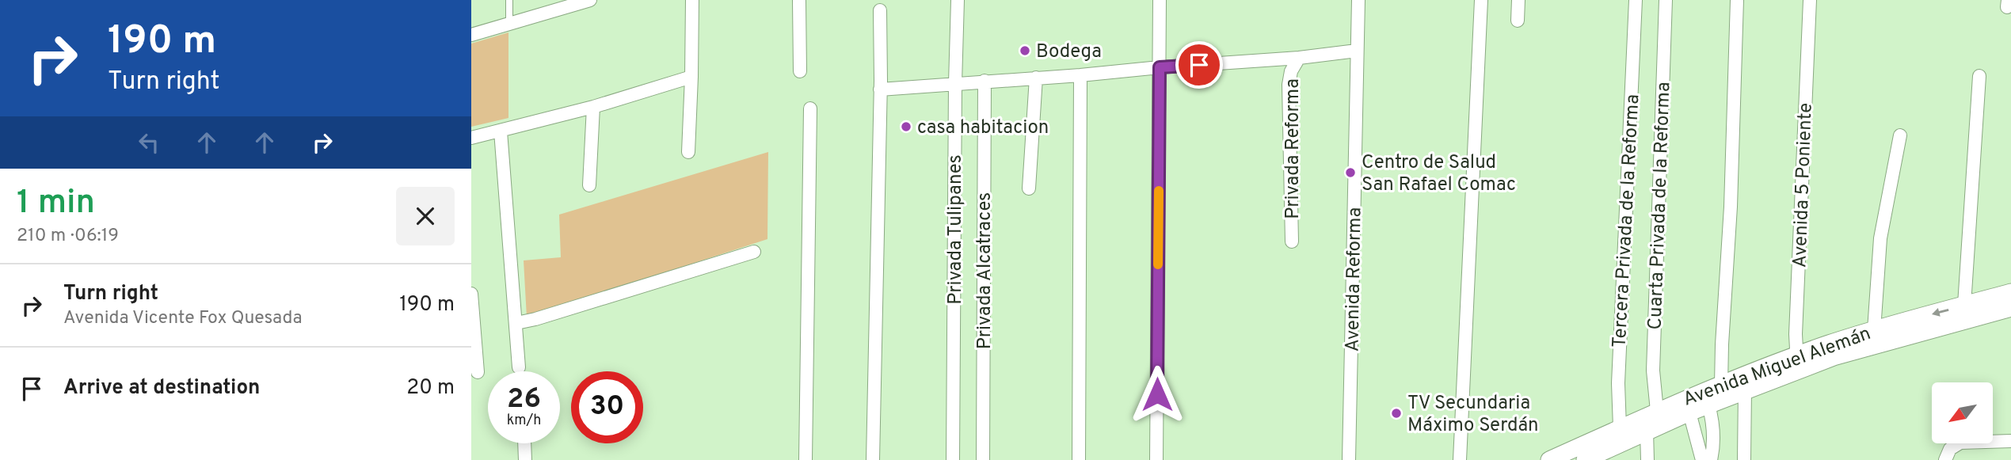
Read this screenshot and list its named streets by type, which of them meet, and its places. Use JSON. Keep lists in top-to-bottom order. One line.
{"streets":{"main road":["Avenida Miguel Alemán"],"street":["Privada Reforma","Avenida 5 Poniente","Cuarta Privada de la Reforma","Tercera Privada de la Reforma","Privada Tulipanes","Privada Alcatraces","Avenida Reforma"]},"crossings":[["Avenida 5 Poniente","Avenida Miguel Alemán"],["Cuarta Privada de la Reforma","Avenida Miguel Alemán"],["Tercera Privada de la Reforma","Avenida Miguel Alemán"]],"places":["Bodega","casa habitacion","Centro de Salud San Rafael Comac","TV Secundaria Máximo Serdán"],"north":"bottom left","page":{"turn":["190 m","Turn right"],"heading":["1 min","210 m · 06:19"],"list":[{"name":"Turn right","note":"Avenida Vicente Fox Quesada","value":"190 m"},{"name":"Arrive at destination","value":"20 m"}],"speed":"26 km/h","limit":"30"}}
